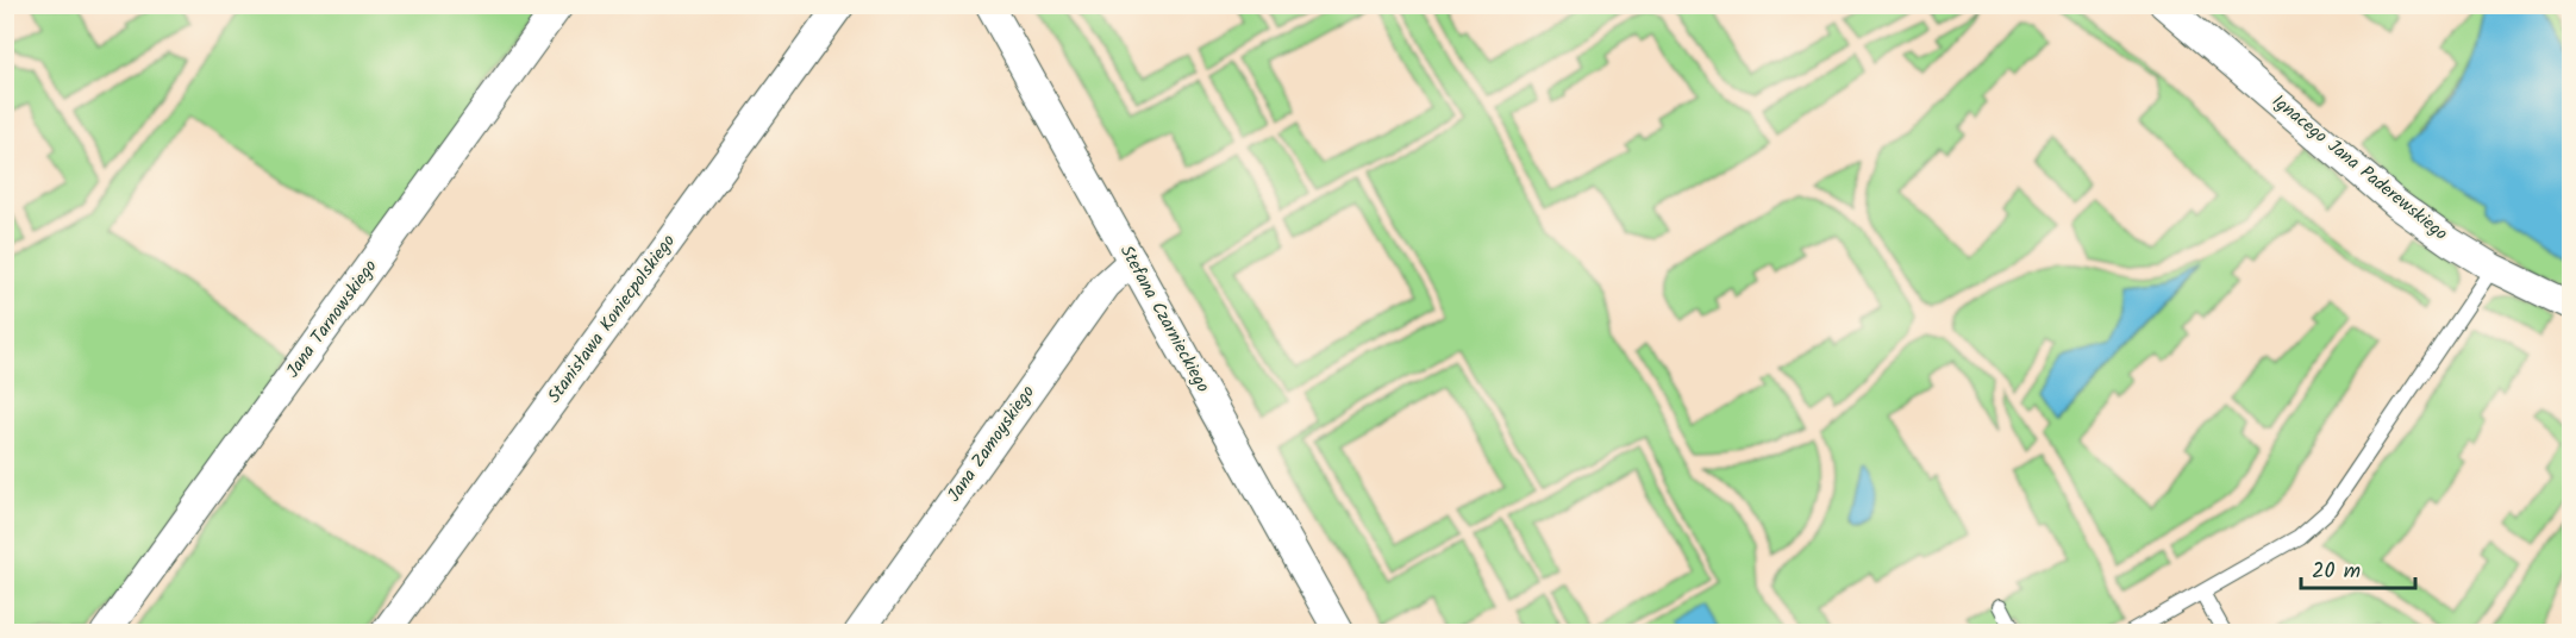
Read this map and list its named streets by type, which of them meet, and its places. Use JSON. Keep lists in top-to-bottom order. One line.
{"streets":{"street":["Ignacego Jana Paderewskiego","Jana Tarnowskiego","Stanisława Koniecpolskiego","Stefana Czarnieckiego","Jana Zamoyskiego"]},"crossings":[["Stefana Czarnieckiego","Jana Zamoyskiego"]],"scale_bar":"20 m"}
